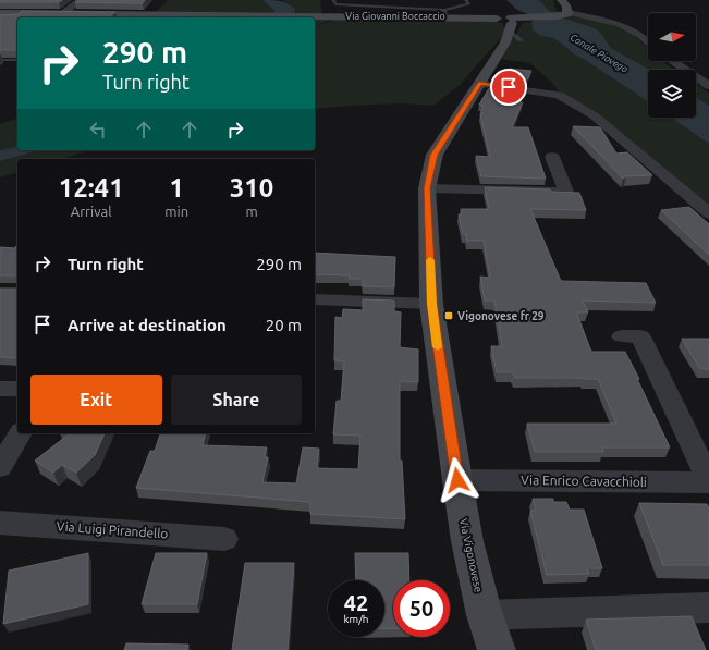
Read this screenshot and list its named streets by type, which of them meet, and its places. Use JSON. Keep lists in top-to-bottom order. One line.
{"streets":{"main road":["Via Giovanni Boccaccio","Via Vigonovese"],"street":["Via Enrico Cavacchioli","Via Luigi Pirandello"]},"crossings":[["Via Giovanni Boccaccio","Via Vigonovese"],["Via Enrico Cavacchioli","Via Vigonovese"]],"water":["Canale Piovego"],"places":{"transit":["Vigonovese fr 29"]},"north":"right","page":{"turn":["290 m","Turn right"],"eta":["12:41","Arrival","1","min","310","m"],"list":[{"name":"Turn right","value":"290 m"},{"name":"Arrive at destination","value":"20 m"}],"buttons":["Exit","Share"],"speed":"42 km/h","limit":"50"}}
